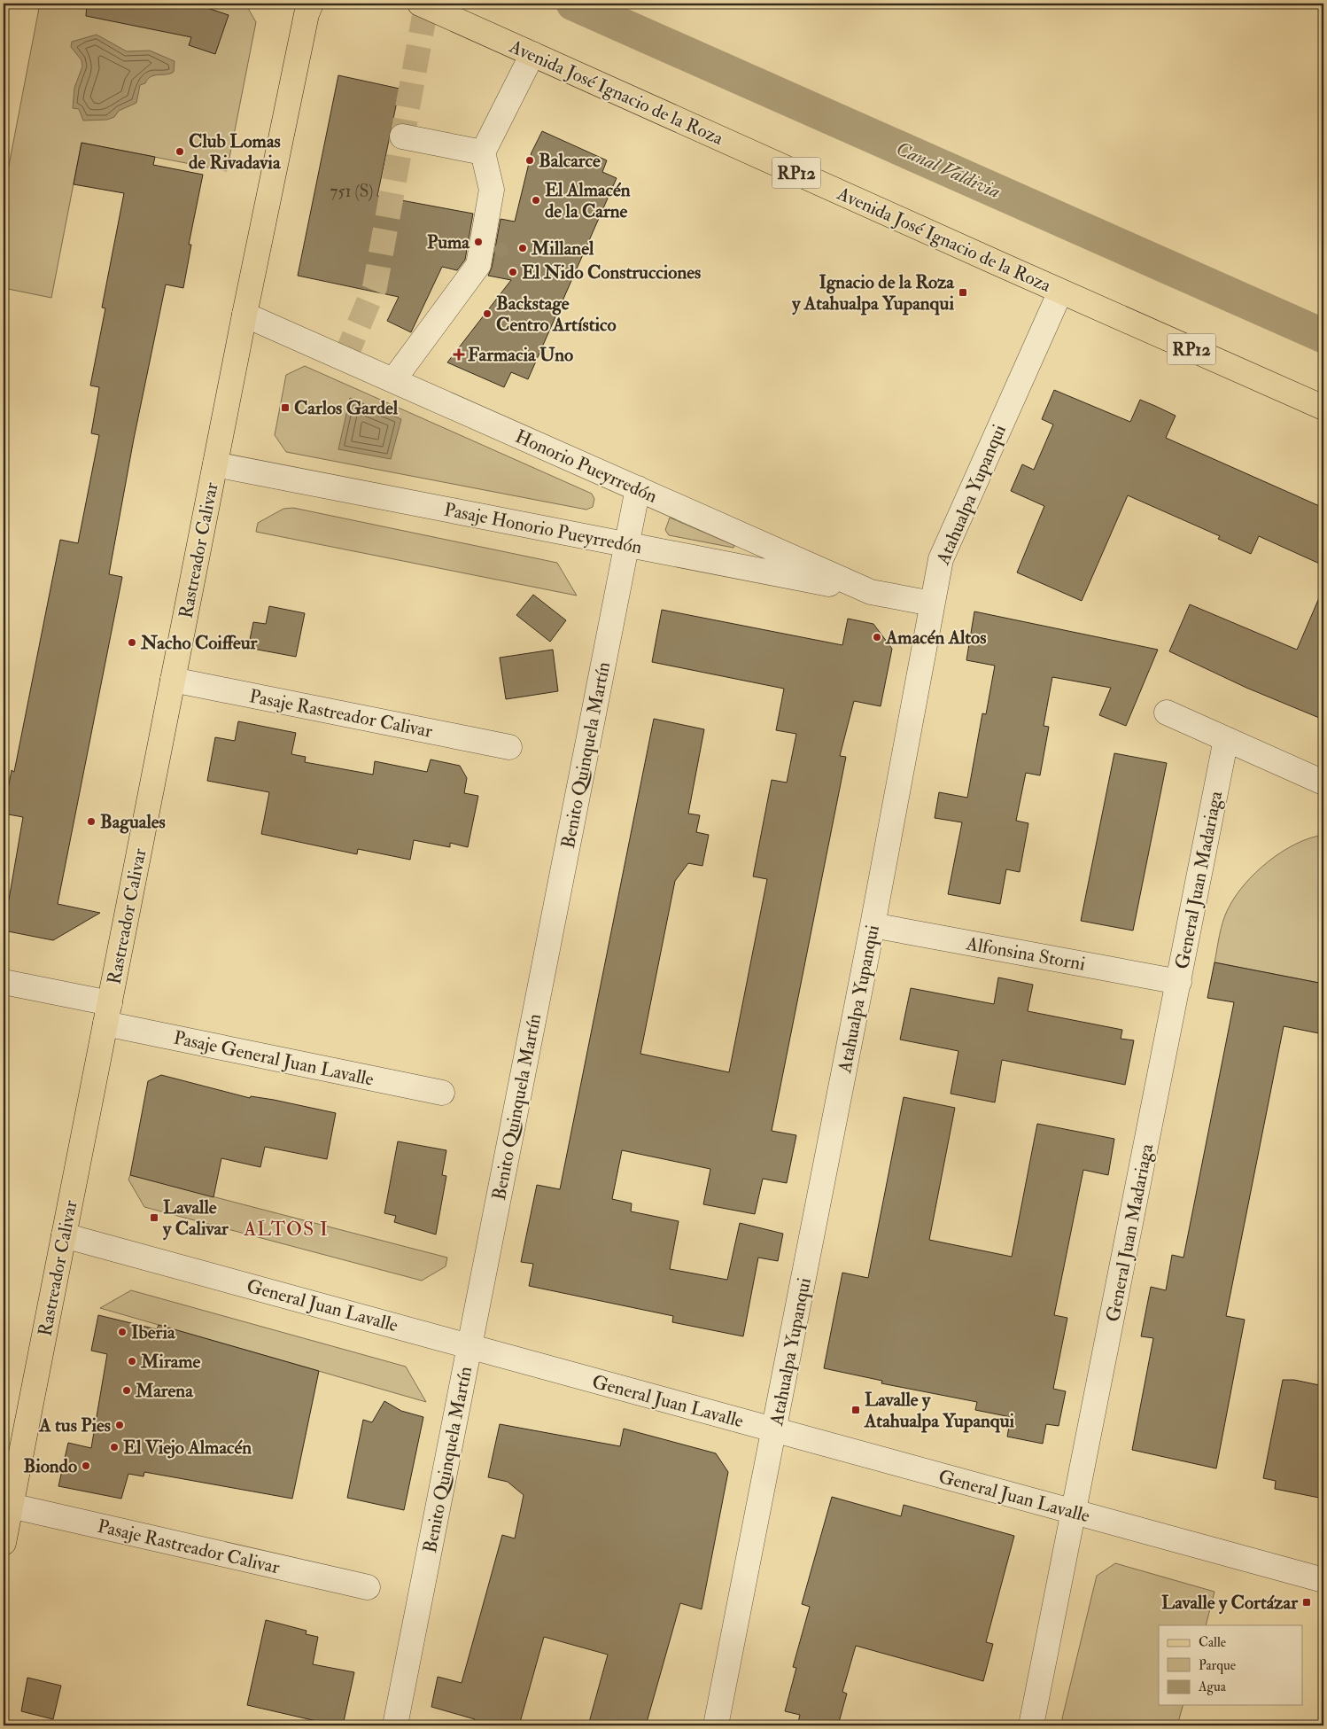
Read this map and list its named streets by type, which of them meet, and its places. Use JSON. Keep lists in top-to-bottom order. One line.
{"streets":{"main road":["Avenida José Ignacio de la Roza","RP12","Rastreador Calivar"],"street":["Honorio Pueyrredón","Atahualpa Yupanqui","Pasaje Honorio Pueyrredón","Pasaje Rastreador Calivar","Benito Quinquela Martín","General Juan Madariaga","Alfonsina Storni","Pasaje General Juan Lavalle","General Juan Lavalle"]},"crossings":[["Avenida José Ignacio de la Roza","Atahualpa Yupanqui"],["Honorio Pueyrredón","Atahualpa Yupanqui"],["Honorio Pueyrredón","Pasaje Honorio Pueyrredón"],["Honorio Pueyrredón","Rastreador Calivar"],["Honorio Pueyrredón","Benito Quinquela Martín"],["Atahualpa Yupanqui","Alfonsina Storni"],["Atahualpa Yupanqui","General Juan Lavalle"],["Pasaje Honorio Pueyrredón","Rastreador Calivar"],["Pasaje Honorio Pueyrredón","Benito Quinquela Martín"],["Rastreador Calivar","Pasaje Rastreador Calivar"],["Rastreador Calivar","Pasaje General Juan Lavalle"],["Rastreador Calivar","General Juan Lavalle"],["Benito Quinquela Martín","General Juan Lavalle"],["General Juan Madariaga","Alfonsina Storni"],["General Juan Madariaga","General Juan Lavalle"]],"districts":["ALTOS I"],"water":["Canal Valdivia"],"places":{"other":["Club Lomas de Rivadavia","Balcarce","El Almacén de la Carne","Puma","Millanel","El Nido Construcciones","Backstage Centro Artístico","Amacén Altos","Nacho Coiffeur","Baguales","Iberia","Mirame","Marena","A tus Pies","El Viejo Almacén","Biondo"],"transit":["Ignacio de la Roza y Atahualpa Yupanqui","Carlos Gardel","Lavalle y Calivar","Lavalle y Atahualpa Yupanqui","Lavalle y Cortázar"],"health":["Farmacia Uno"]},"house_numbers":["751 (S)"],"legend":["Calle","Parque","Agua"]}
